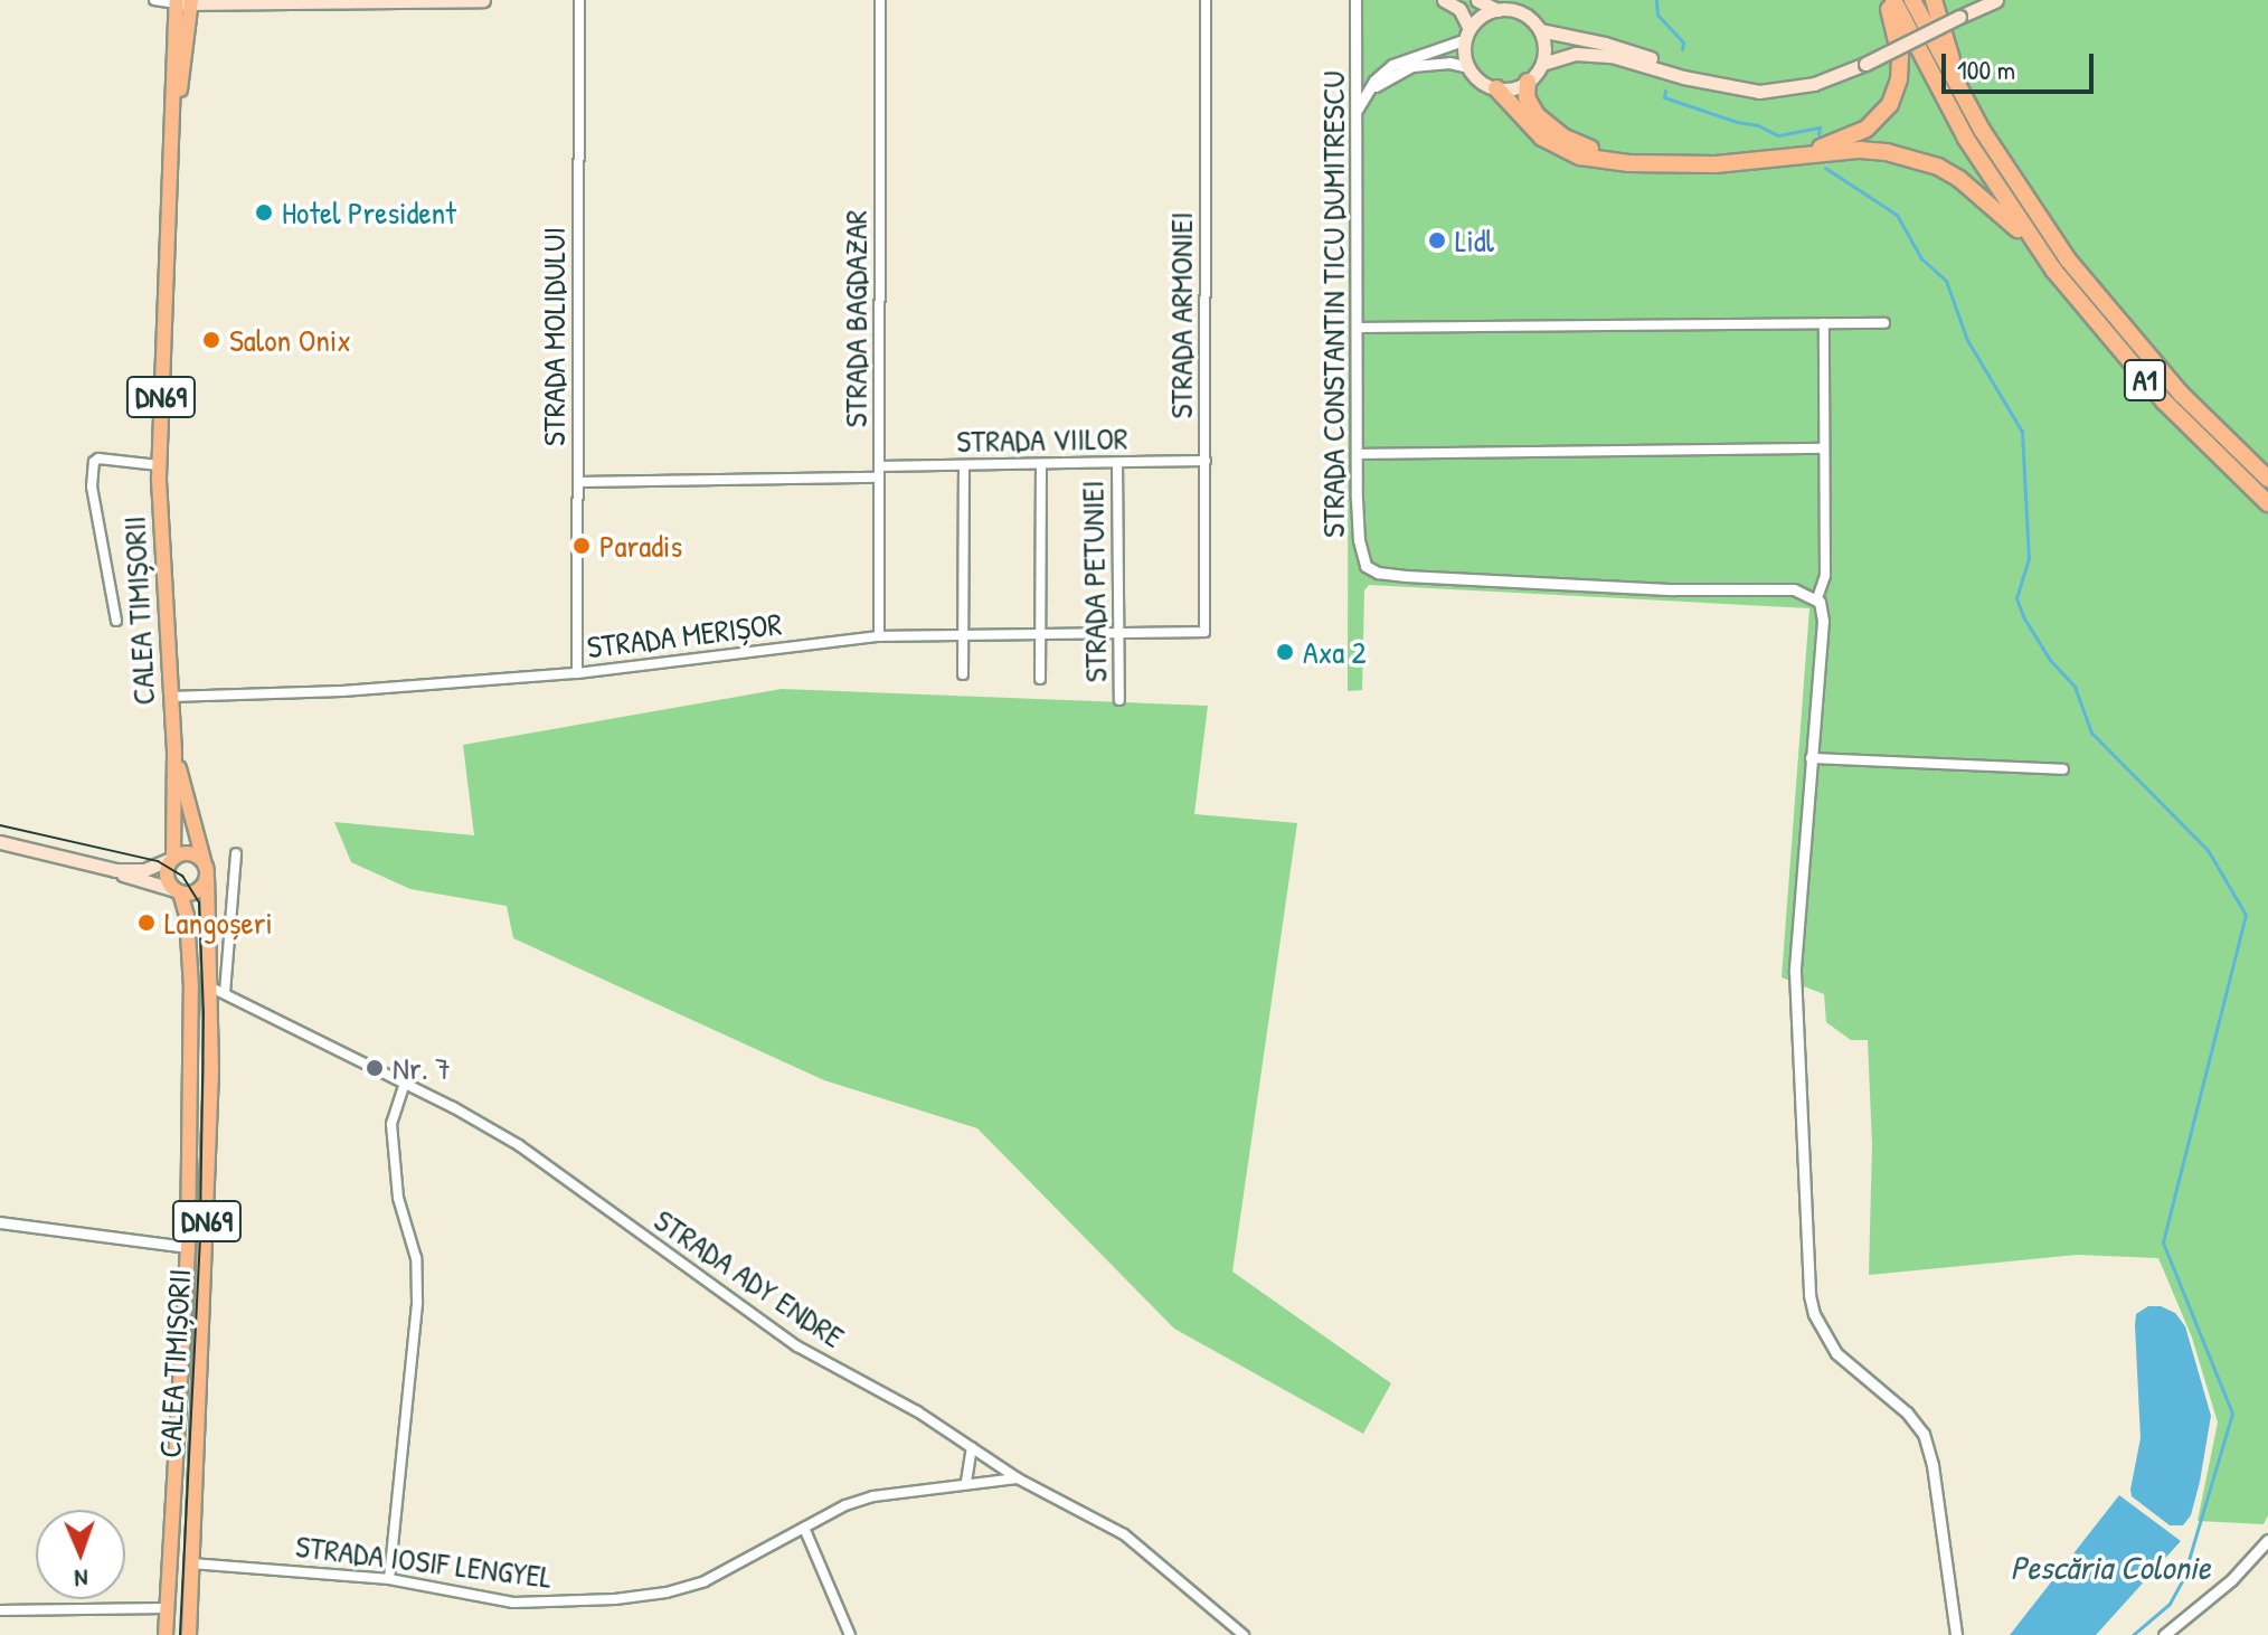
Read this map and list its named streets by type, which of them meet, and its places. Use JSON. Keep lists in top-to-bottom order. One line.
{"streets":{"highway":["A1"],"main road":["DN69","CALEA TIMIȘORII"],"street":["STRADA CONSTANTIN TICU DUMITRESCU","STRADA ARMONIEI","STRADA BAGDAZAR","STRADA MOLIDULUI","STRADA VIILOR","STRADA PETUNIEI","STRADA MERIȘOR","STRADA ADY ENDRE","STRADA IOSIF LENGYEL"]},"crossings":[["STRADA ARMONIEI","STRADA VIILOR"],["STRADA ARMONIEI","STRADA MERIȘOR"],["STRADA BAGDAZAR","STRADA VIILOR"],["STRADA BAGDAZAR","STRADA MERIȘOR"],["STRADA MOLIDULUI","STRADA VIILOR"],["STRADA MOLIDULUI","STRADA MERIȘOR"],["DN69","CALEA TIMIȘORII"],["STRADA VIILOR","STRADA PETUNIEI"],["STRADA PETUNIEI","STRADA MERIȘOR"],["CALEA TIMIȘORII","STRADA MERIȘOR"],["CALEA TIMIȘORII","STRADA ADY ENDRE"],["CALEA TIMIȘORII","STRADA IOSIF LENGYEL"],["STRADA ADY ENDRE","STRADA IOSIF LENGYEL"]],"water":["Pescăria Colonie"],"places":["Hotel President","Lidl","Salon Onix","Paradis","Axa 2","Langoșeri","Nr. 7"],"scale_bar":"100 m","north":"bottom"}
